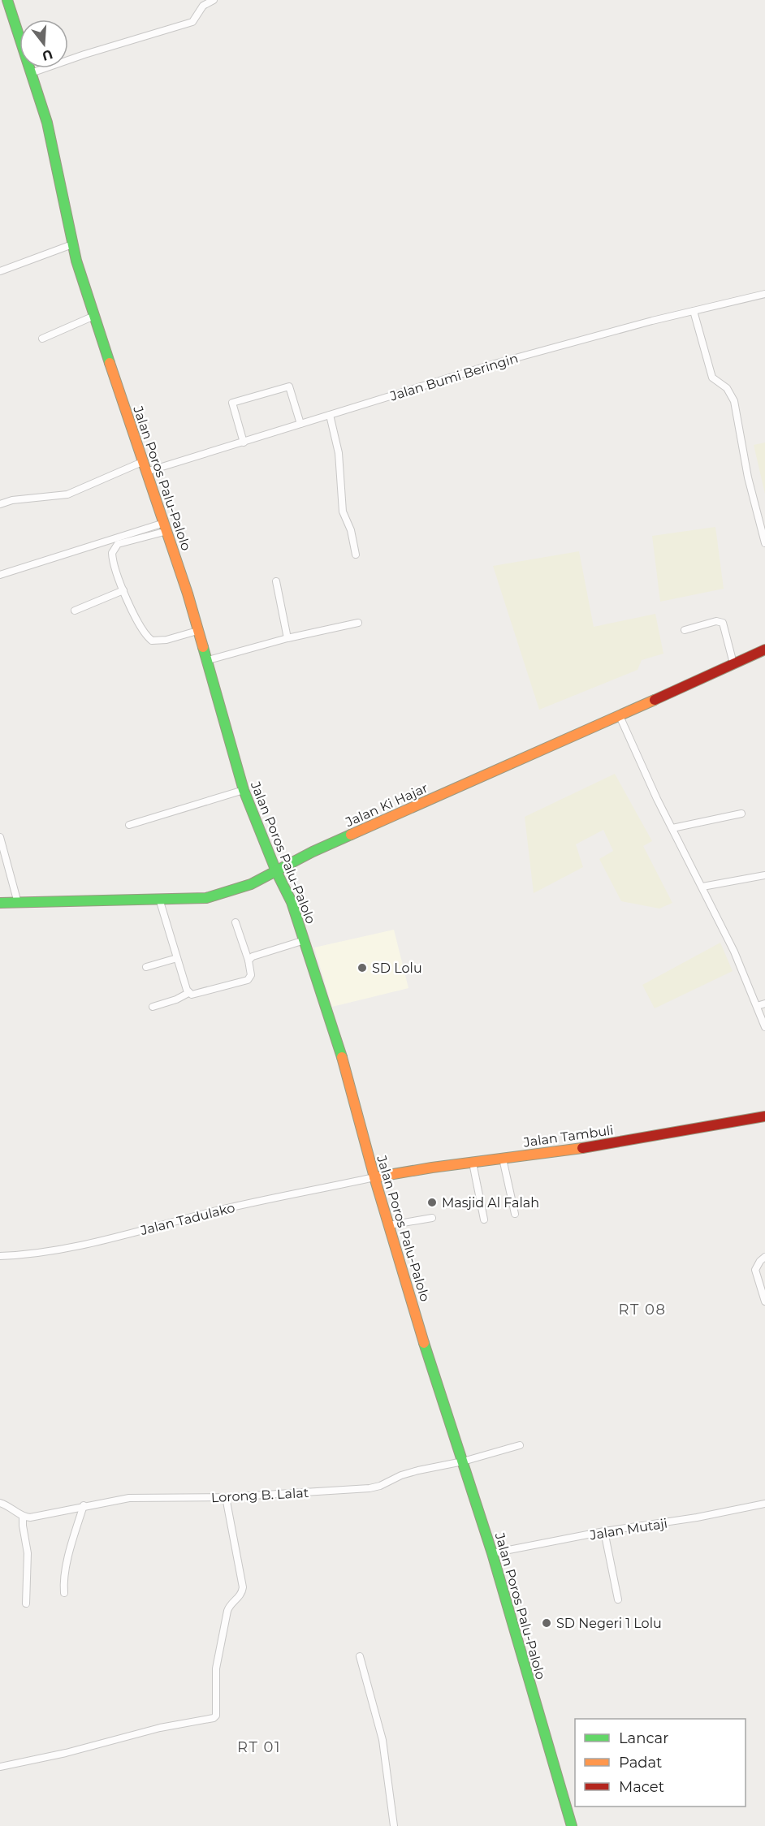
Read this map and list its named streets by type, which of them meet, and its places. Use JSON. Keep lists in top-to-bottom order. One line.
{"streets":{"main road":["Jalan Poros Palu-Palolo","Jalan Ki Hajar","Jalan Tambuli"],"street":["Jalan Bumi Beringin","Jalan Tadulako","Lorong B. Lalat","Jalan Mutaji"]},"crossings":[["Jalan Bumi Beringin","Jalan Poros Palu-Palolo"],["Jalan Poros Palu-Palolo","Jalan Ki Hajar"],["Jalan Poros Palu-Palolo","Jalan Tambuli"],["Jalan Poros Palu-Palolo","Jalan Tadulako"],["Jalan Poros Palu-Palolo","Lorong B. Lalat"],["Jalan Poros Palu-Palolo","Jalan Mutaji"],["Jalan Tambuli","Jalan Tadulako"]],"districts":["RT 08","RT 01"],"places":["SD Lolu","Masjid Al Falah","SD Negeri 1 Lolu"],"legend":["Lancar","Padat","Macet"],"north":"bottom"}
